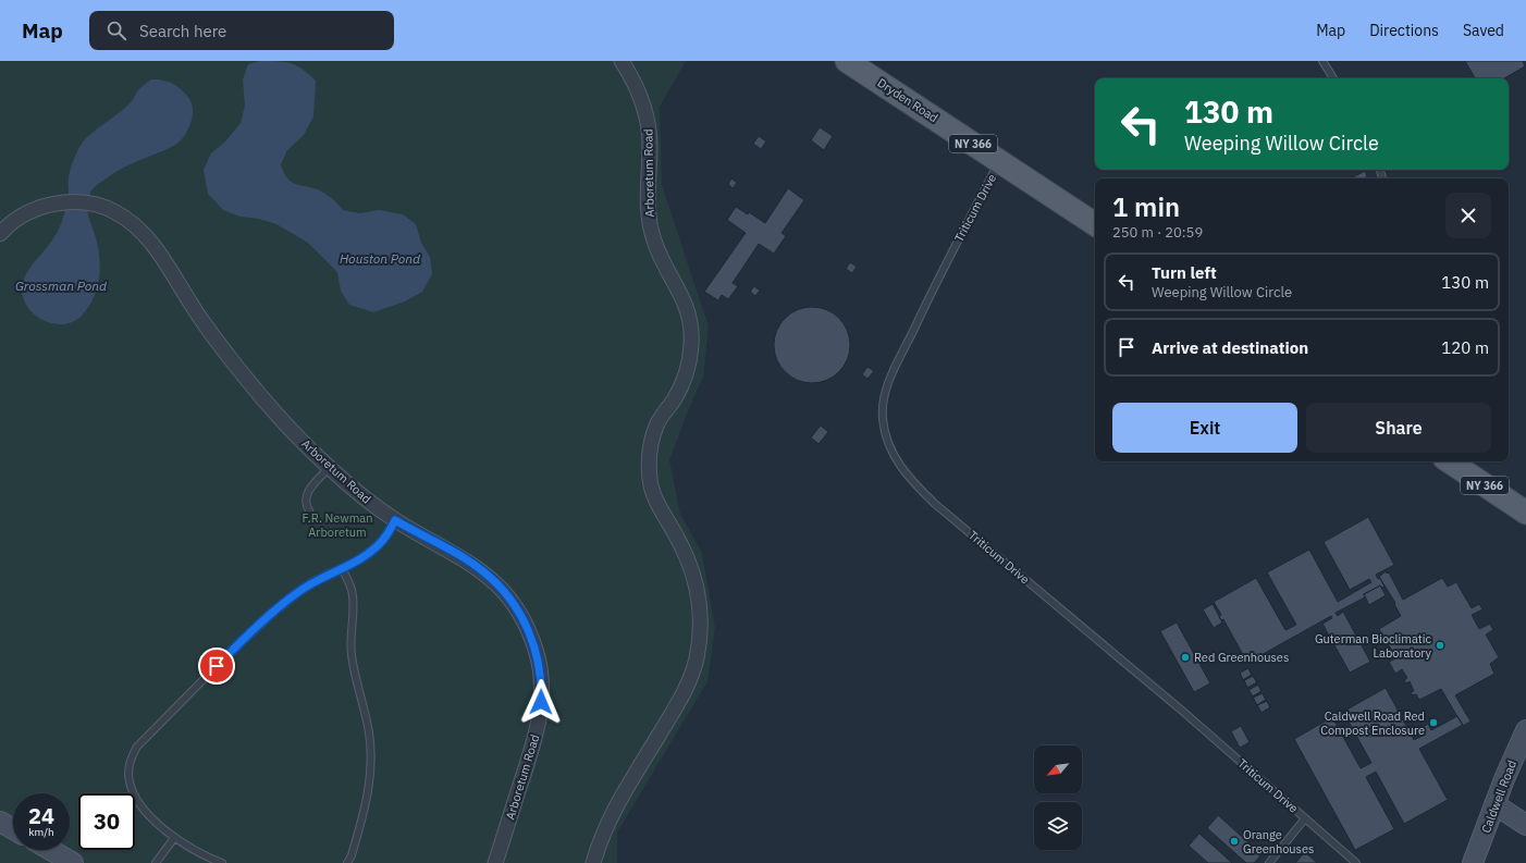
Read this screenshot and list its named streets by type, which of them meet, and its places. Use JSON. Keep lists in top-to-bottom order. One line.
{"streets":{"main road":["Dryden Road","NY 366"],"street":["Arboretum Road","Caldwell Road"],"lane":["Triticum Drive"]},"crossings":[["Dryden Road","Triticum Drive"]],"water":["Houston Pond","Grossman Pond"],"parks":["F.R. Newman Arboretum"],"places":["Guterman Bioclimatic Laboratory","Red Greenhouses","Caldwell Road Red Compost Enclosure","Orange Greenhouses"],"north":"bottom left","page":{"header":"Map","search":"Search here","nav":["Map","Directions","Saved"],"turn":["130 m","Weeping Willow Circle"],"heading":["1 min","250 m · 20:59"],"list":[{"name":"Turn left","note":"Weeping Willow Circle","value":"130 m"},{"name":"Arrive at destination","value":"120 m"}],"buttons":["Exit","Share"],"speed":"24 km/h","limit":"30"}}
